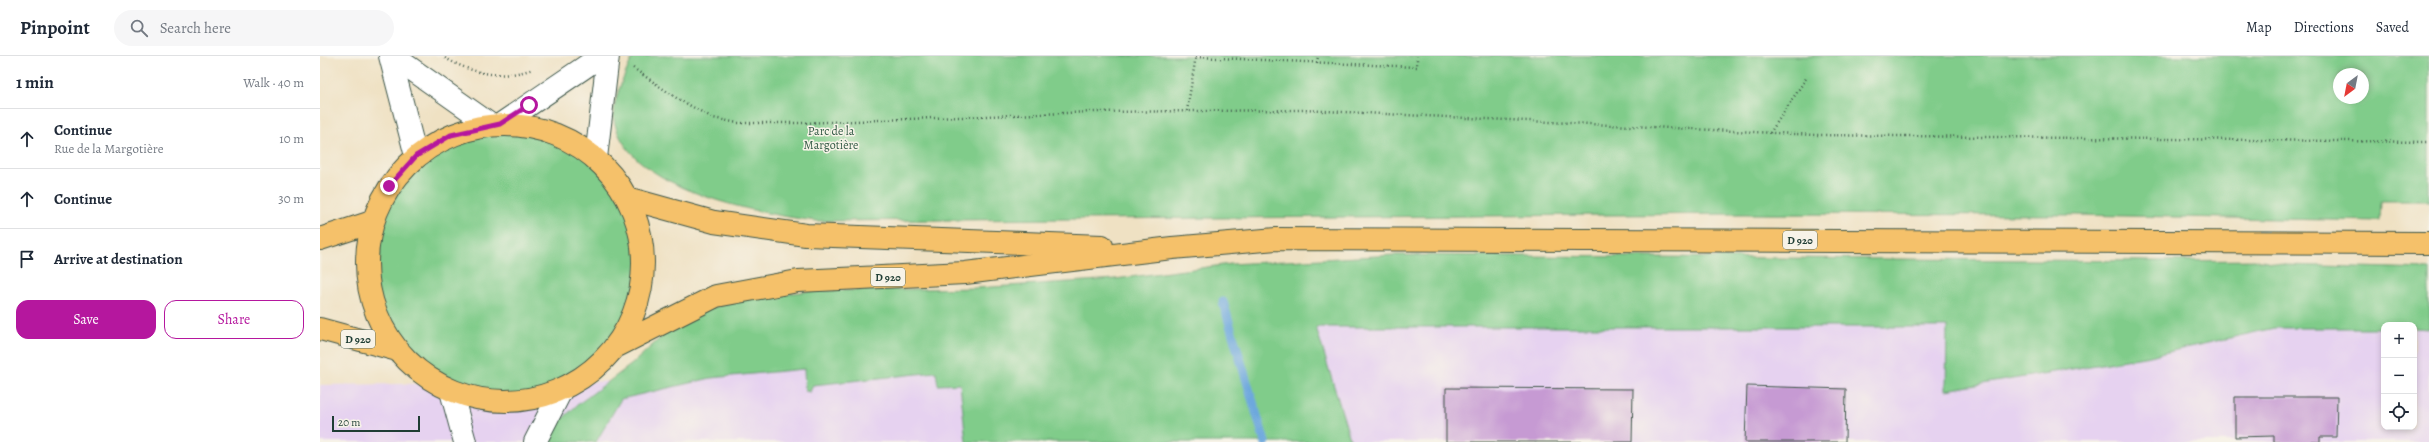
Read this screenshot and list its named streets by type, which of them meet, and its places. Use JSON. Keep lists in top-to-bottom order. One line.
{"streets":{"main road":["D 920"]},"parks":["Parc de la Margotière"],"scale_bar":"20 m","north":"bottom left","page":{"header":"Pinpoint","search":"Search here","nav":["Map","Directions","Saved"],"heading":["1 min","Walk · 40 m"],"list":[["Continue","Rue de la Margotière","10 m"],["Continue","30 m"],"Arrive at destination"],"buttons":["Save","Share"],"map_buttons":["+","−"],"scale":"20 m"}}
